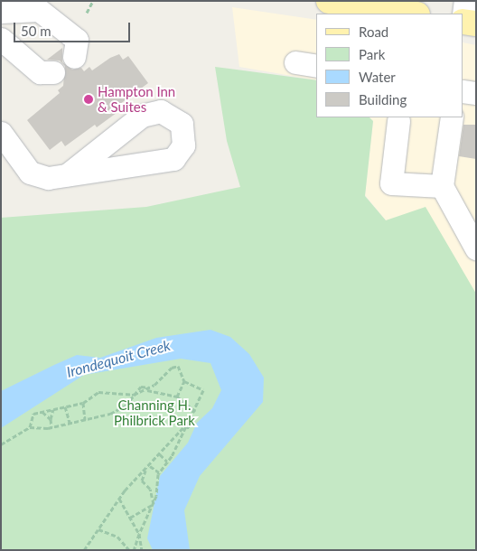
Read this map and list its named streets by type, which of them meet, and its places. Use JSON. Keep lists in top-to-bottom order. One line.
{"water":["Irondequoit Creek"],"parks":["Channing H. Philbrick Park"],"places":["Hampton Inn & Suites"],"legend":["Road","Park","Water","Building"],"scale_bar":"50 m"}
